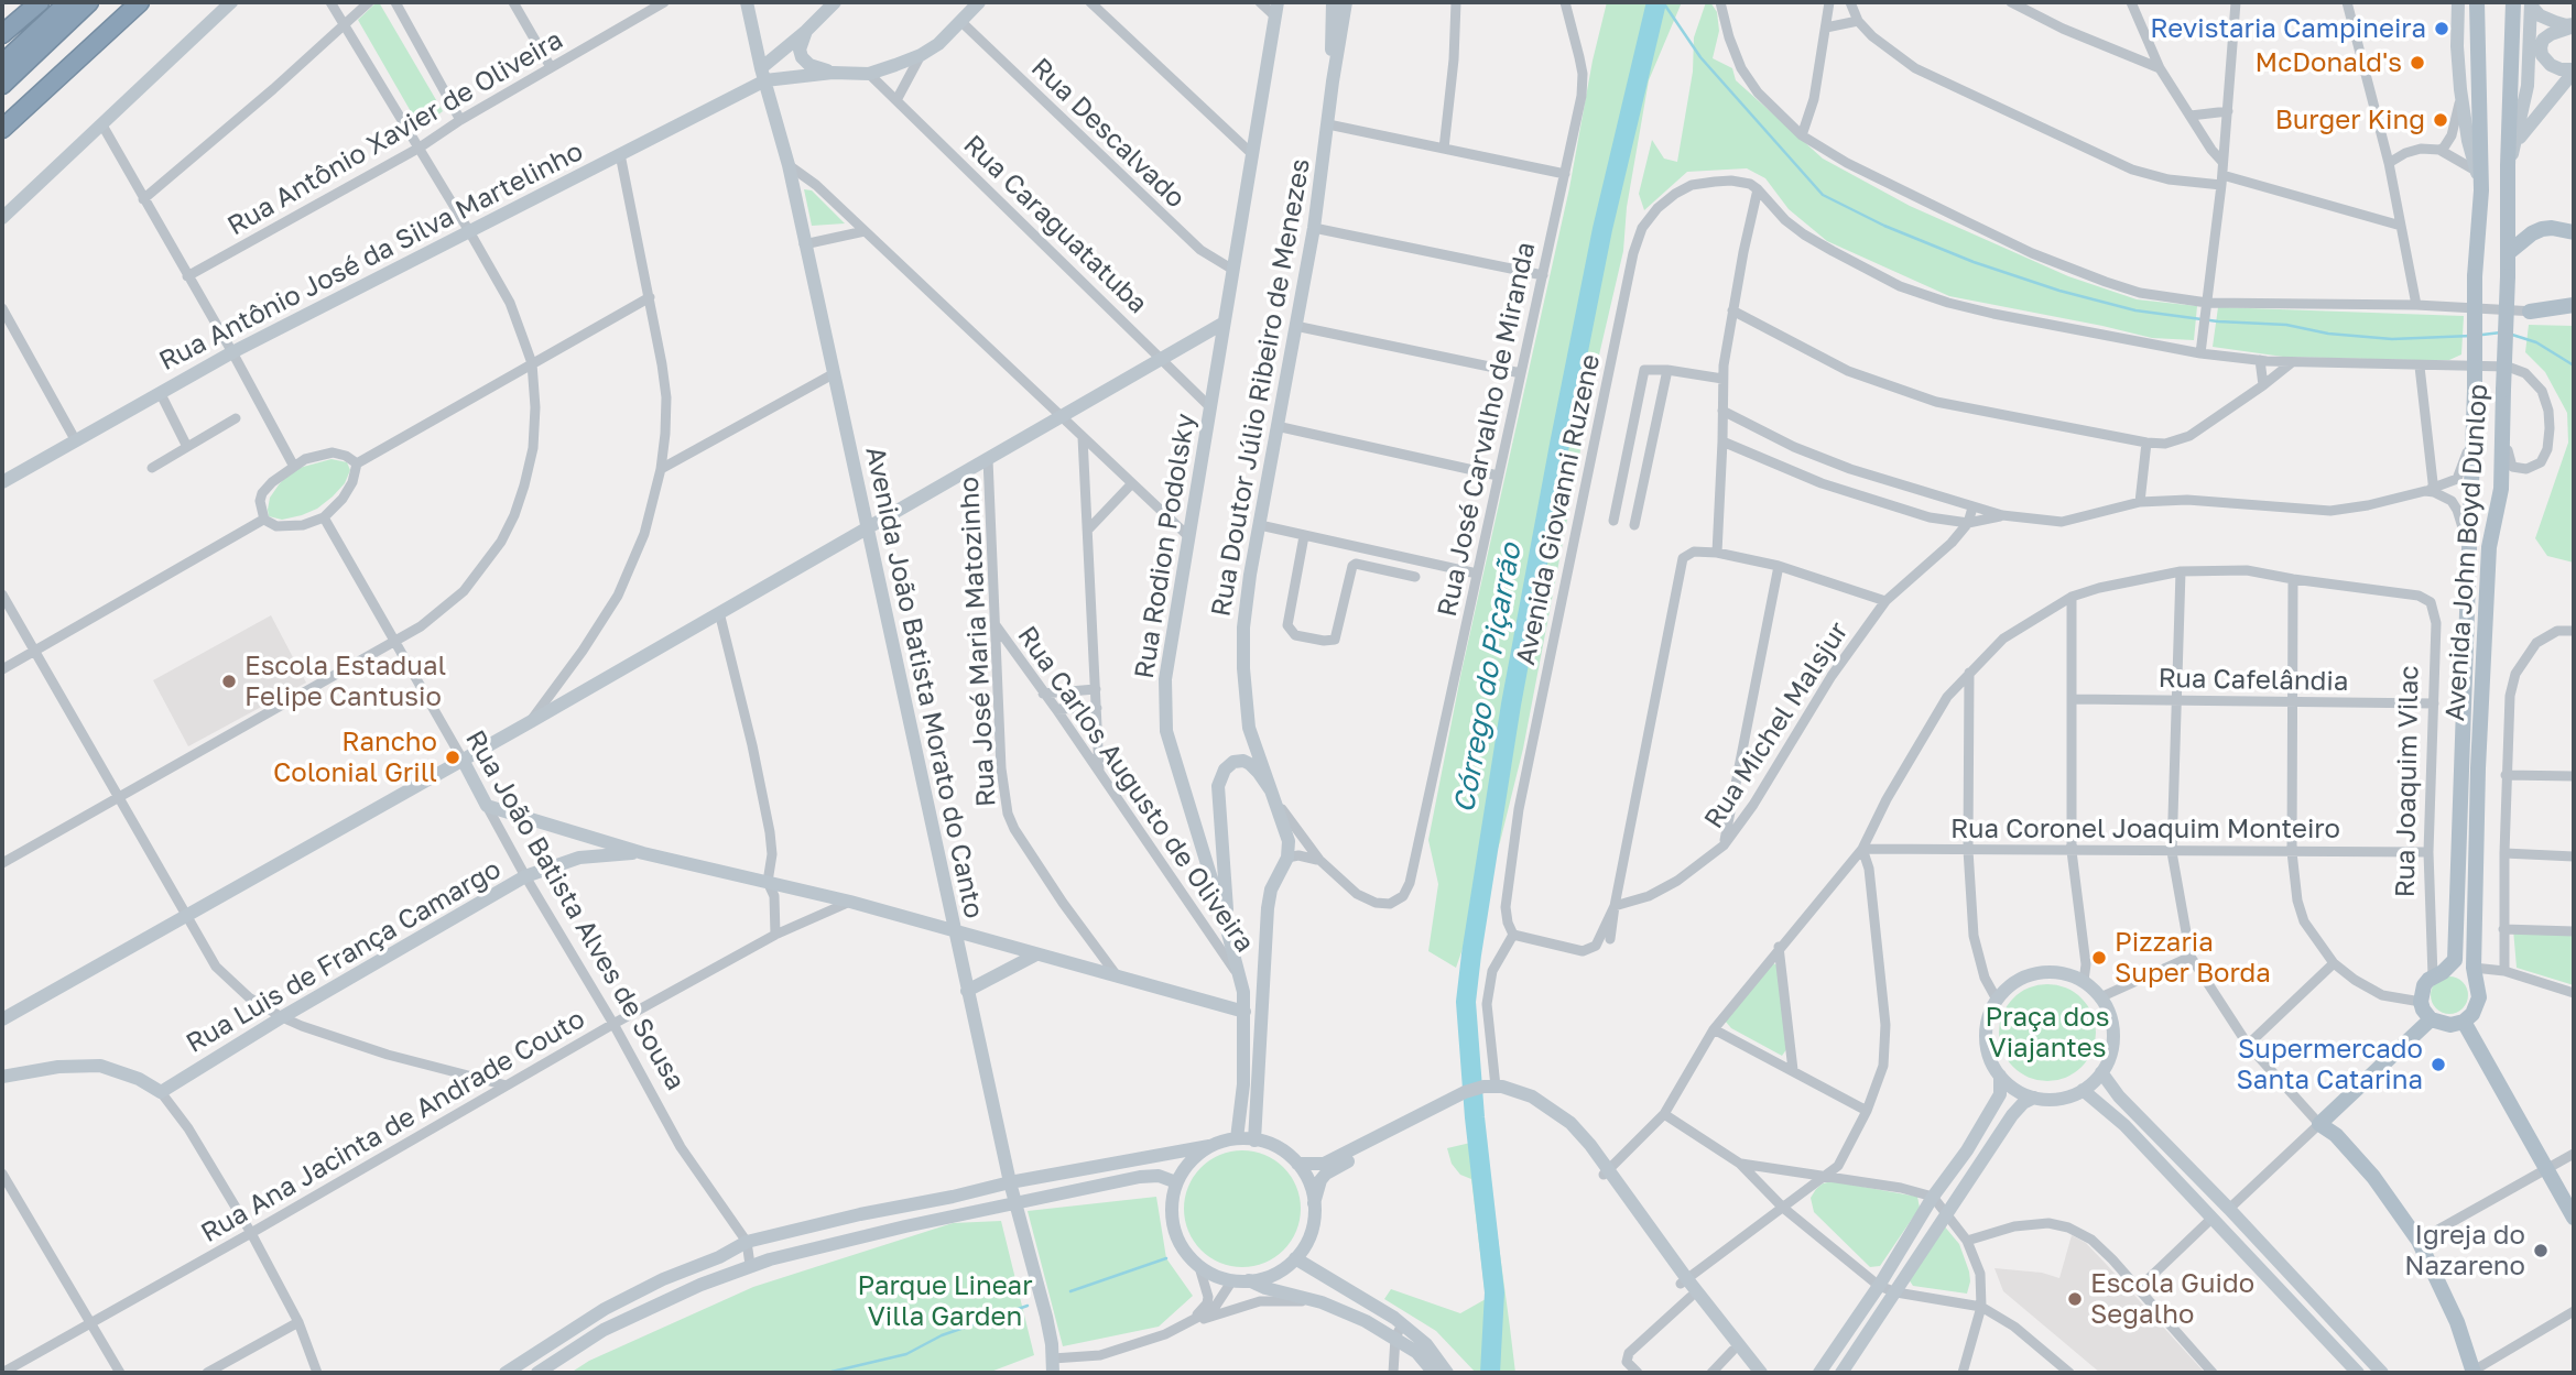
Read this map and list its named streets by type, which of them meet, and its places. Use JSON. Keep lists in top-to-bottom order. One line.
{"streets":{"main road":["Avenida John Boyd Dunlop"],"street":["Rua Antônio Xavier de Oliveira","Rua Descalvado","Rua Caraguatatuba","Rua Antônio José da Silva Martelinho","Rua Doutor Júlio Ribeiro de Menezes","Rua José Carvalho de Miranda","Avenida Giovanni Ruzene","Rua Rodion Podolsky","Rua José Maria Matozinho","Rua Cafelândia","Avenida João Batista Morato do Canto","Rua Michel Malsjur","Rua Joaquim Vilac","Rua Carlos Augusto de Oliveira","Rua Coronel Joaquim Monteiro","Rua João Batista Alves de Sousa","Rua Luis de França Camargo","Rua Ana Jacinta de Andrade Couto"]},"crossings":[["Rua Descalvado","Rua Rodion Podolsky"],["Rua Caraguatatuba","Rua Rodion Podolsky"],["Rua Antônio José da Silva Martelinho","Avenida João Batista Morato do Canto"],["Rua Doutor Júlio Ribeiro de Menezes","Rua José Carvalho de Miranda"],["Rua Rodion Podolsky","Rua Carlos Augusto de Oliveira"],["Avenida John Boyd Dunlop","Rua Joaquim Vilac"],["Rua José Maria Matozinho","Rua Carlos Augusto de Oliveira"],["Rua Cafelândia","Rua Joaquim Vilac"],["Rua Joaquim Vilac","Rua Coronel Joaquim Monteiro"],["Rua João Batista Alves de Sousa","Rua Luis de França Camargo"],["Rua João Batista Alves de Sousa","Rua Ana Jacinta de Andrade Couto"]],"water":["Córrego do Piçarrão"],"parks":["Praça dos Viajantes","Parque Linear Villa Garden"],"places":["Revistaria Campineira","McDonald's","Burger King","Escola Estadual Felipe Cantusio","Rancho Colonial Grill","Pizzaria Super Borda","Supermercado Santa Catarina","Igreja do Nazareno","Escola Guido Segalho"]}
